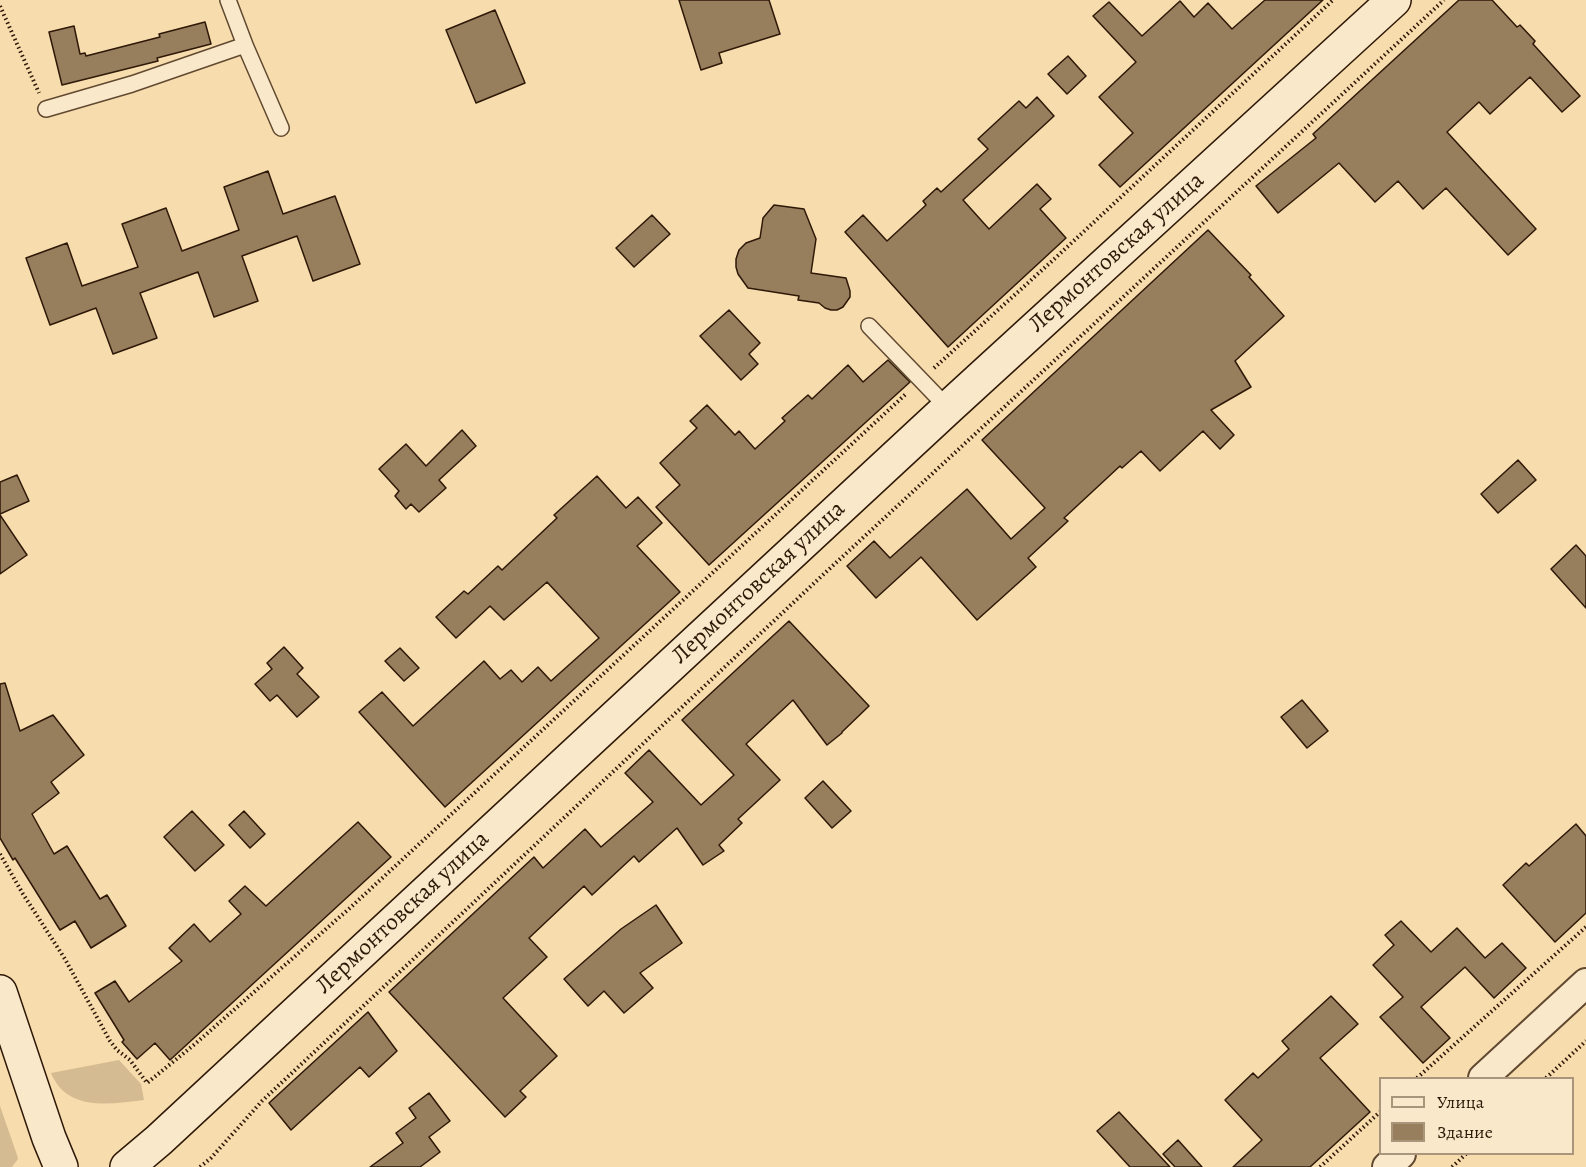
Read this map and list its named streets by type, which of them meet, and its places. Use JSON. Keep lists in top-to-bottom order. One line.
{"streets":{"main road":["Лермонтовская улица"]},"legend":["Улица","Здание"]}
